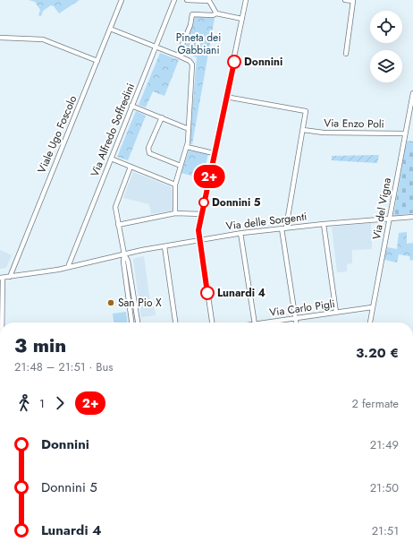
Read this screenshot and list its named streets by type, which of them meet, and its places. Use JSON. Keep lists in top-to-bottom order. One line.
{"streets":{"street":["Via Enzo Poli","Via Alfredo Soffredini","Viale Ugo Foscolo","Via del Vigna","Via delle Sorgenti","Via Carlo Pigli"]},"crossings":[["Via Enzo Poli","Via del Vigna"],["Via Alfredo Soffredini","Via delle Sorgenti"],["Viale Ugo Foscolo","Via delle Sorgenti"],["Via del Vigna","Via delle Sorgenti"],["Via del Vigna","Via Carlo Pigli"]],"parks":["Pineta dei Gabbiani"],"places":["Donnini","Donnini 5","Lunardi 4","San Pio X"],"lines":["bus line 2+"],"page":{"on_map":"2+","heading":["3 min","21:48 – 21:51 · Bus","3.20 €"],"legs":["1","2+","2 fermate"],"list":[{"name":"Donnini","value":"21:49"},{"name":"Donnini 5","value":"21:50"},{"name":"Lunardi 4","value":"21:51"}]}}
